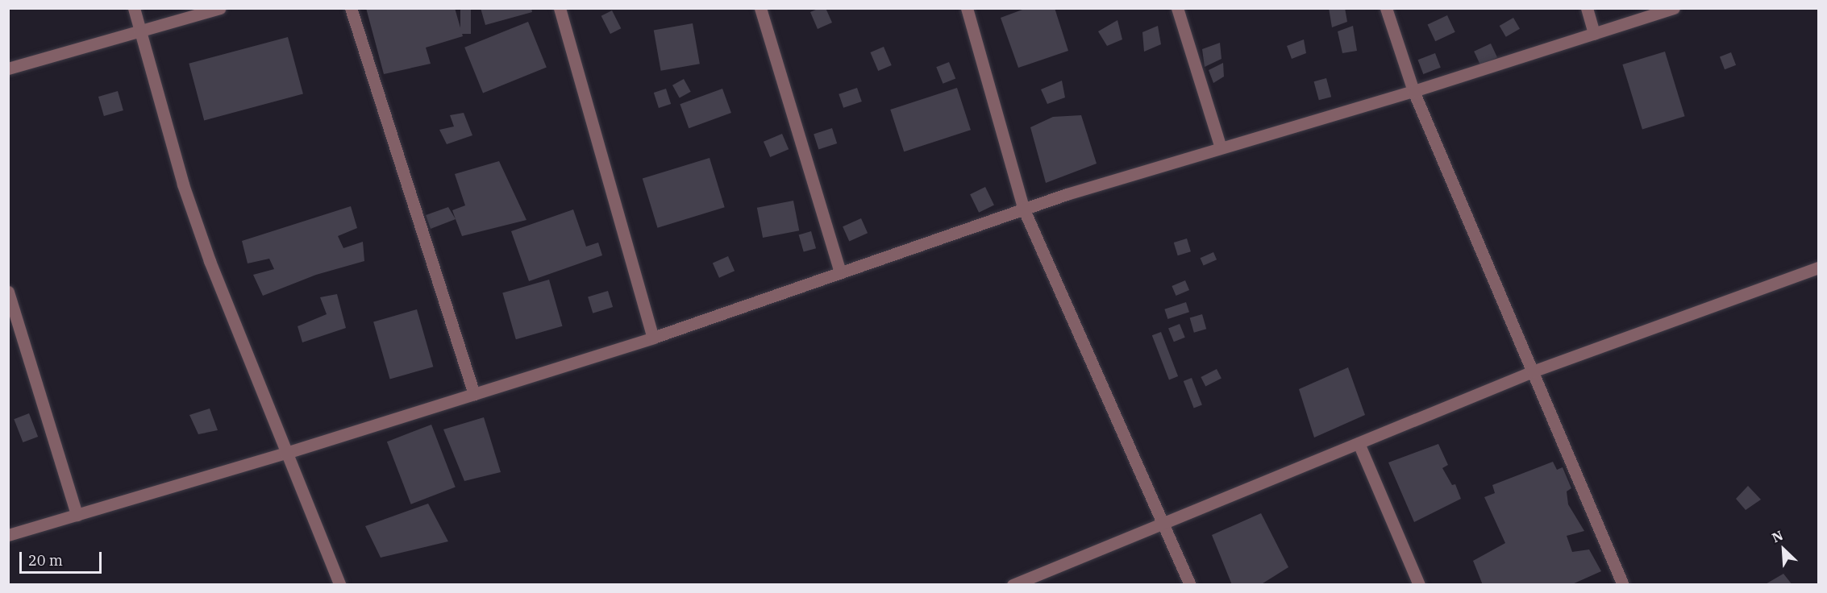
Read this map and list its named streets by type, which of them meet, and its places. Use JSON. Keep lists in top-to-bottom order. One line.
{"scale_bar":"20 m","north":"top left"}
